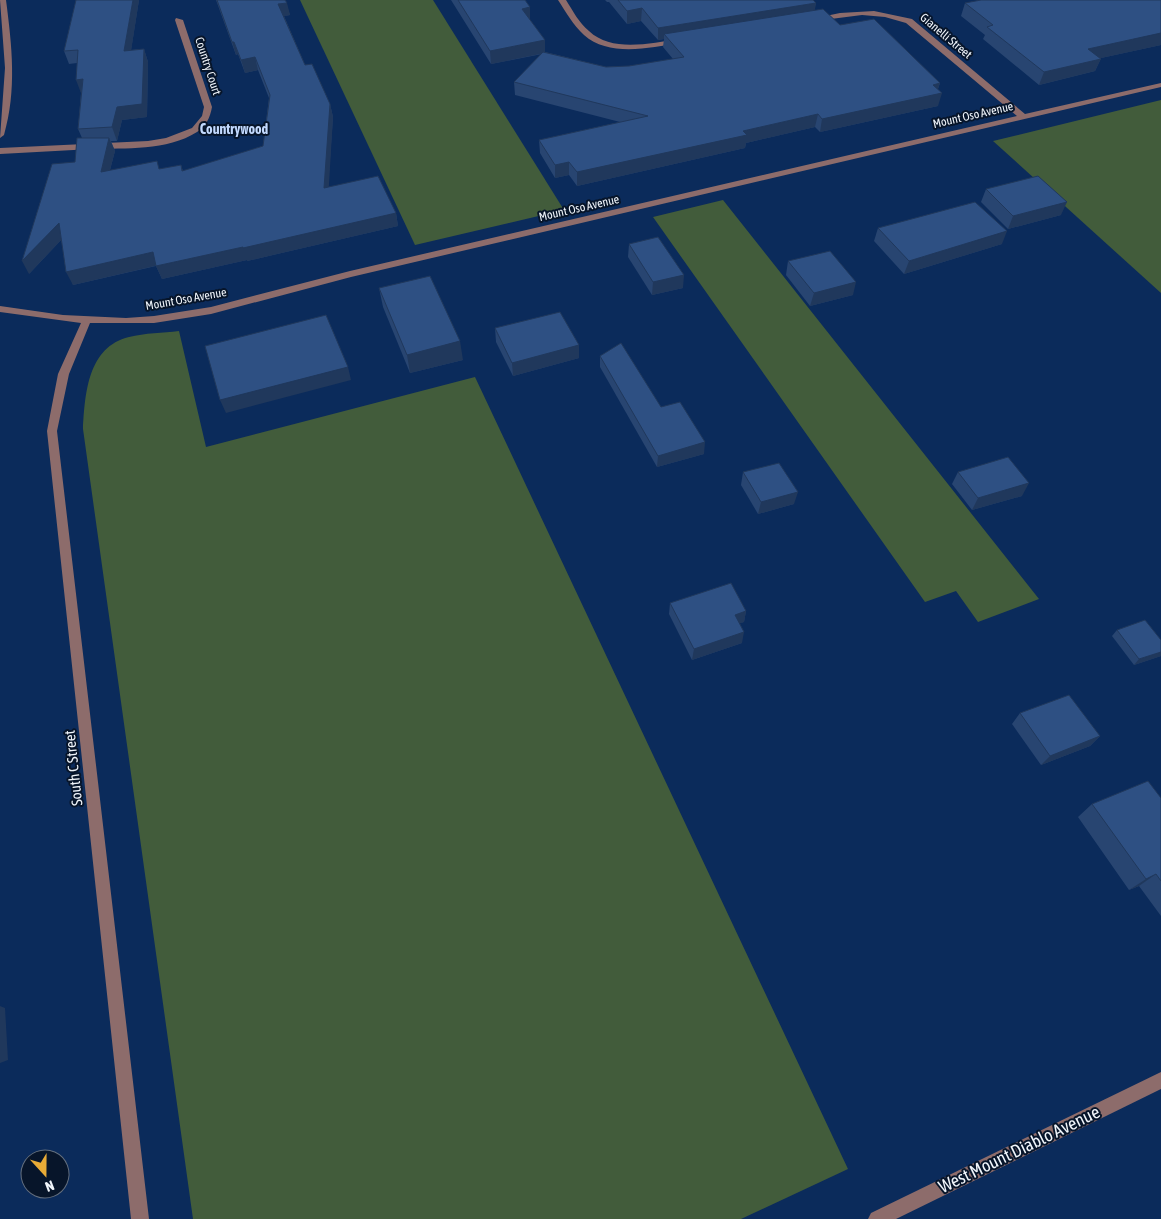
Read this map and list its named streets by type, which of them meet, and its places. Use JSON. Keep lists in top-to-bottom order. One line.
{"streets":{"street":["Gianelli Street","Country Court","Mount Oso Avenue","South C Street","West Mount Diablo Avenue"]},"crossings":[["Gianelli Street","Mount Oso Avenue"],["Mount Oso Avenue","South C Street"]],"districts":["Countrywood"],"north":"bottom"}
